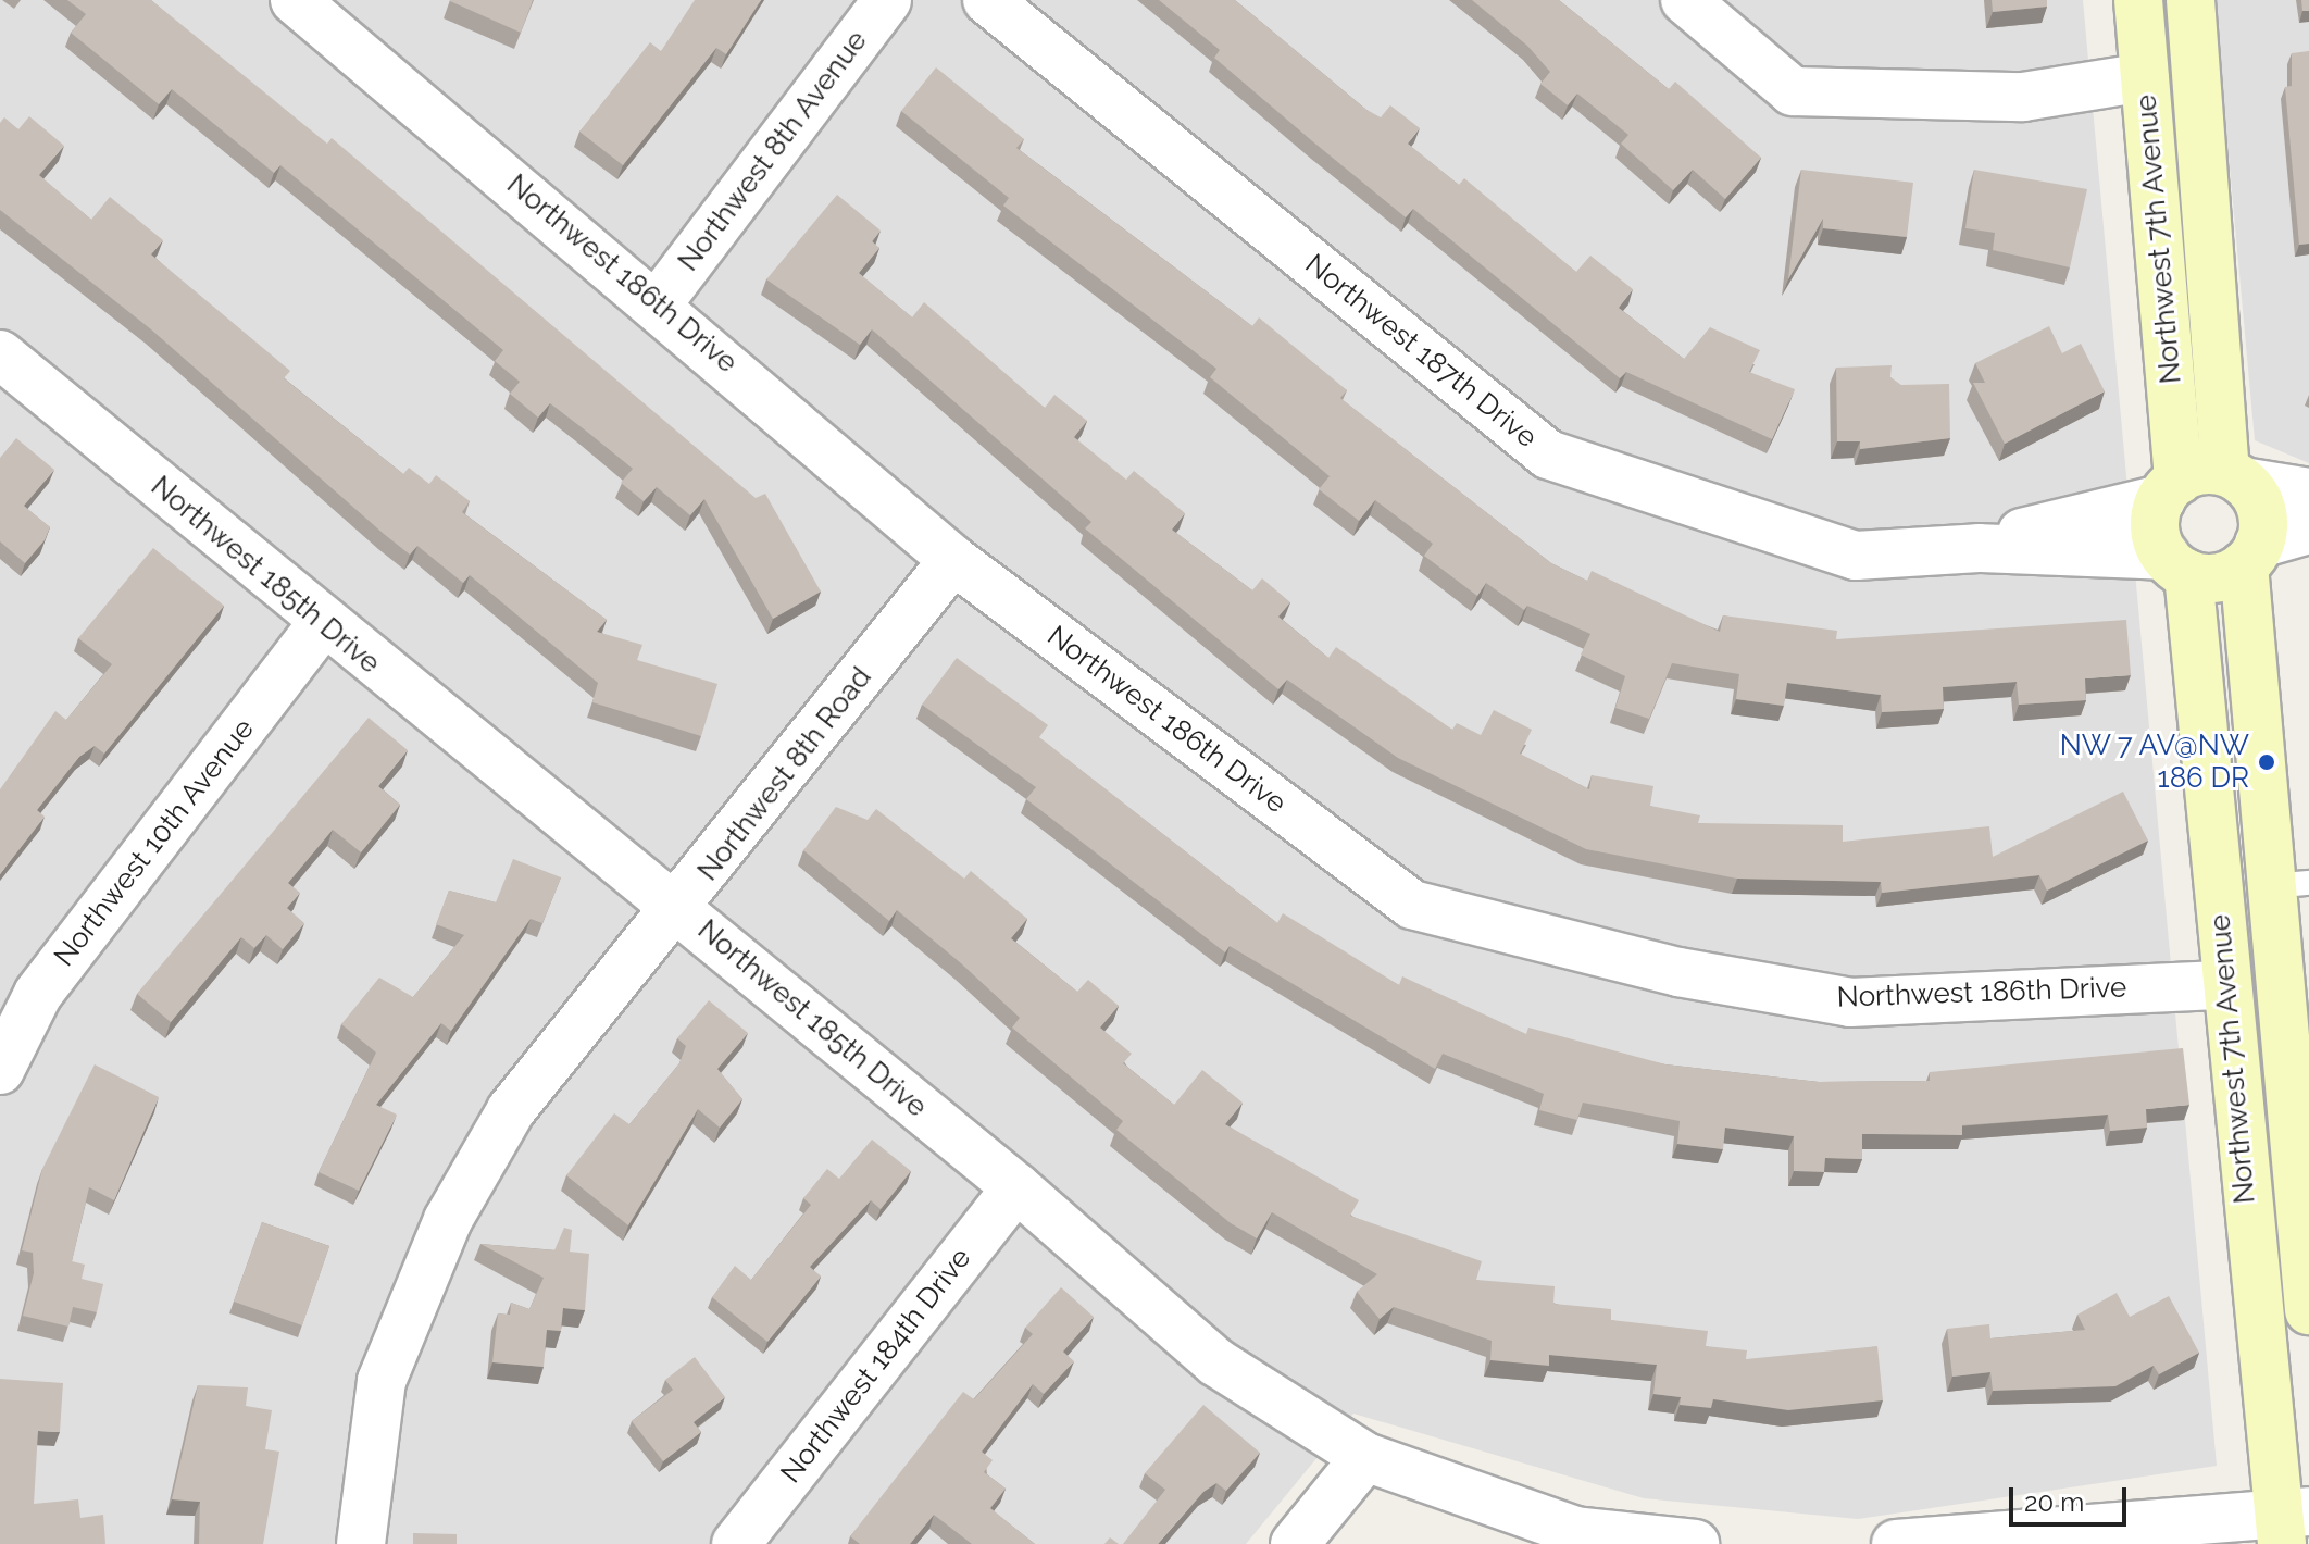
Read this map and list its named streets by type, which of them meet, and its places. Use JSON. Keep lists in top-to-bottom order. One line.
{"streets":{"street":["Northwest 8th Avenue","Northwest 7th Avenue","Northwest 186th Drive","Northwest 187th Drive","Northwest 185th Drive","Northwest 8th Road","Northwest 10th Avenue","Northwest 184th Drive"]},"crossings":[["Northwest 8th Avenue","Northwest 186th Drive"],["Northwest 7th Avenue","Northwest 186th Drive"],["Northwest 7th Avenue","Northwest 187th Drive"],["Northwest 186th Drive","Northwest 8th Road"],["Northwest 185th Drive","Northwest 8th Road"],["Northwest 185th Drive","Northwest 10th Avenue"],["Northwest 185th Drive","Northwest 184th Drive"]],"places":["NW 7 AV@NW 186 DR"],"scale_bar":"20 m"}
